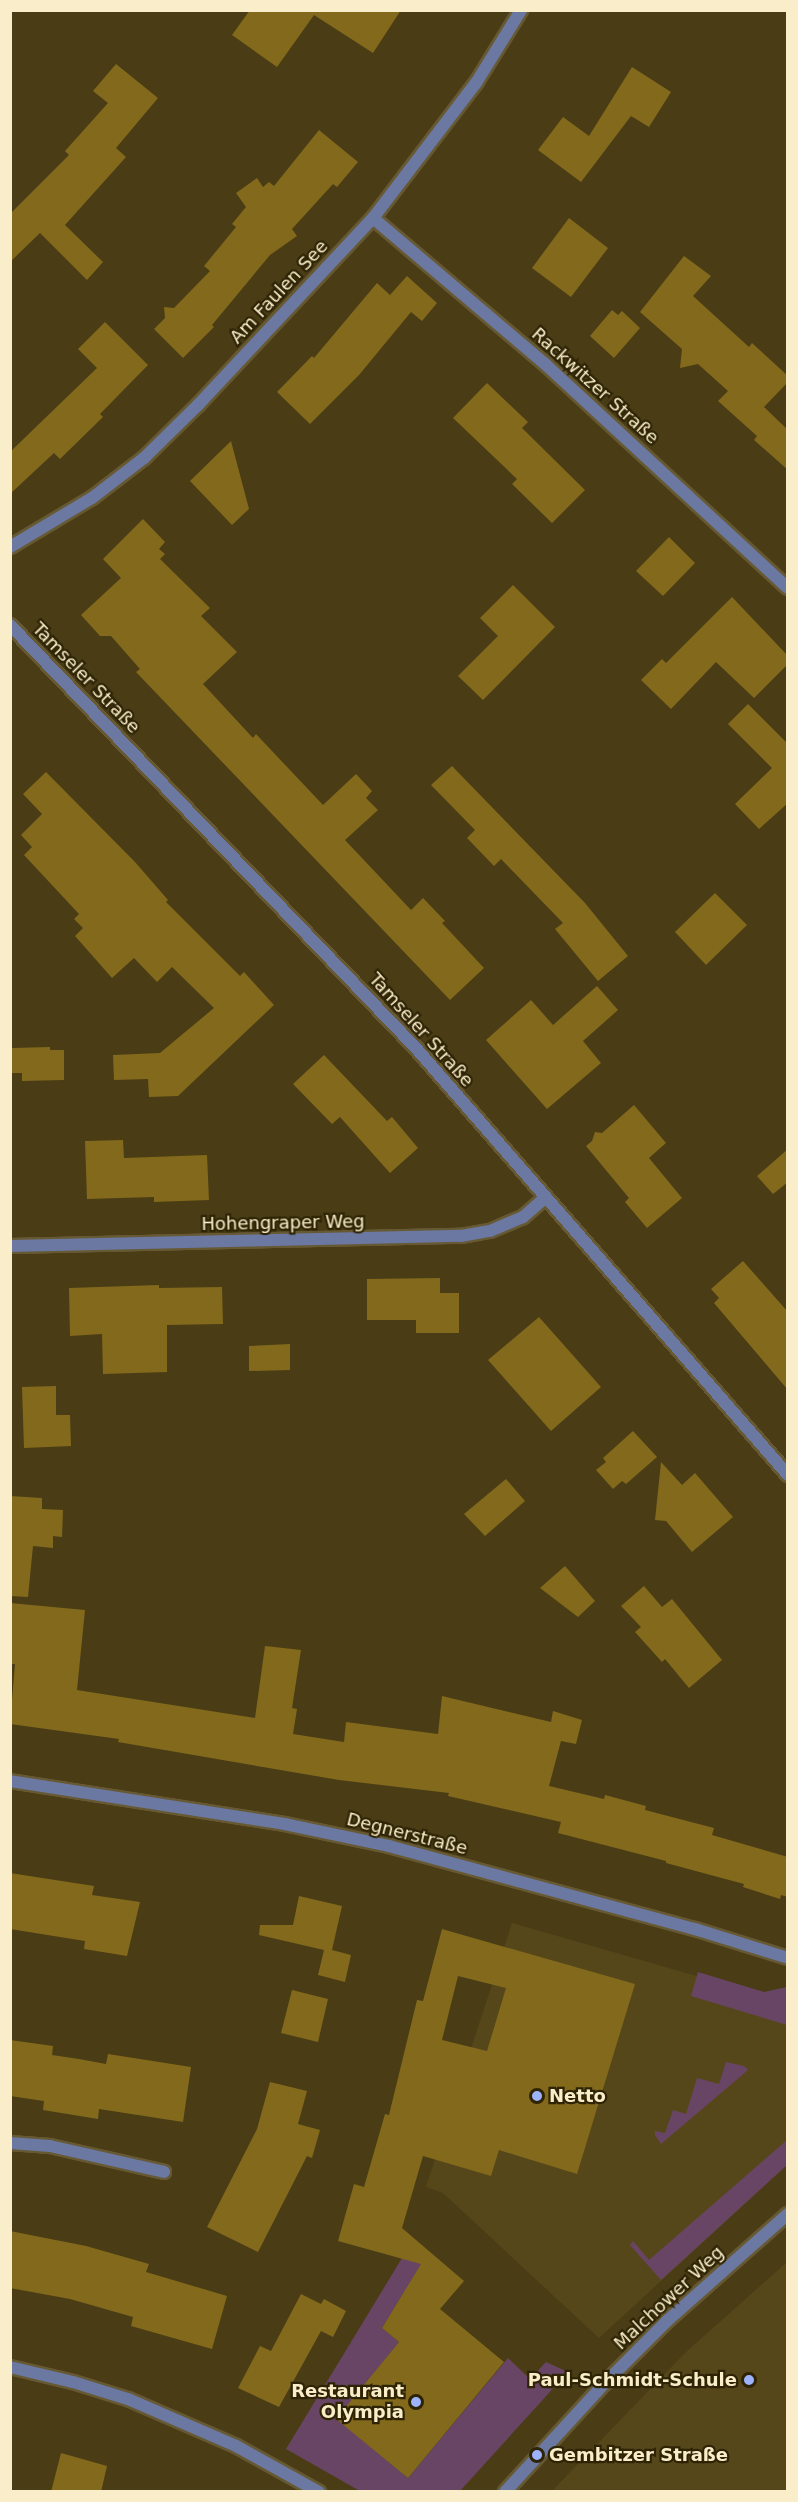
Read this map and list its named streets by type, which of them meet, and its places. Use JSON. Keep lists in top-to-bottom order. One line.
{"streets":{"street":["Am Faulen See","Rackwitzer Straße","Tamseler Straße","Hohengraper Weg","Degnerstraße","Malchower Weg"]},"crossings":[["Am Faulen See","Rackwitzer Straße"],["Tamseler Straße","Hohengraper Weg"]],"places":["Netto","Paul-Schmidt-Schule","Restaurant Olympia","Gembitzer Straße"]}
